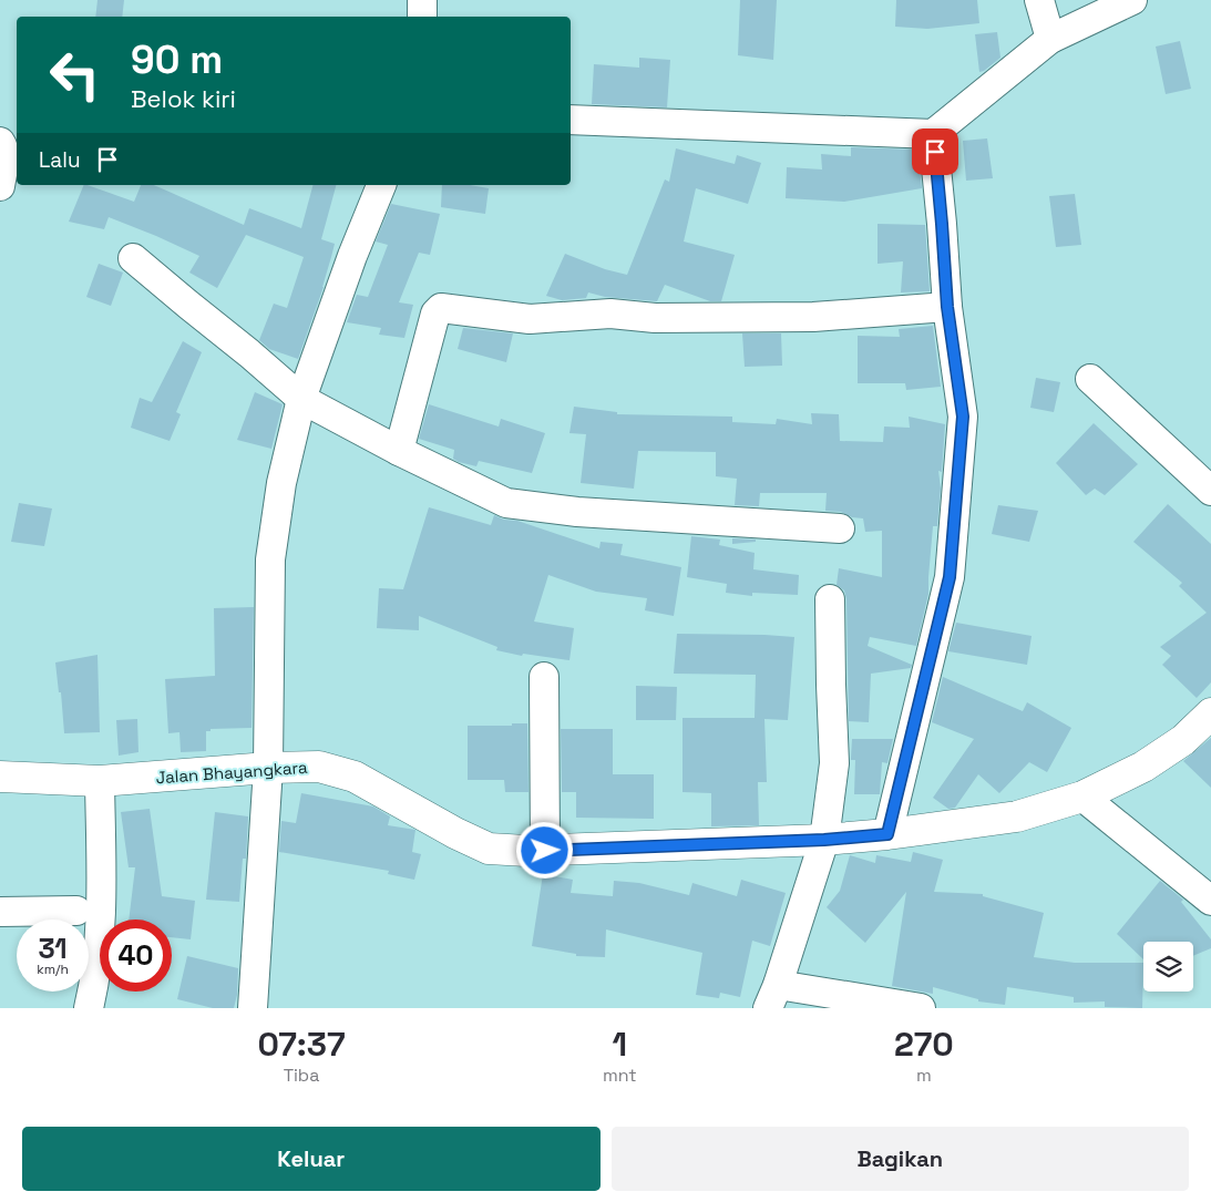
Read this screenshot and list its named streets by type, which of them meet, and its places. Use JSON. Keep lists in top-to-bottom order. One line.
{"streets":{"street":["Jalan Bhayangkara"]},"page":{"turn":["90 m","Belok kiri"],"then":"Lalu","speed":"31 km/h","limit":"40","eta":["07:37","Tiba","1","mnt","270","m"],"buttons":["Keluar","Bagikan"]}}
